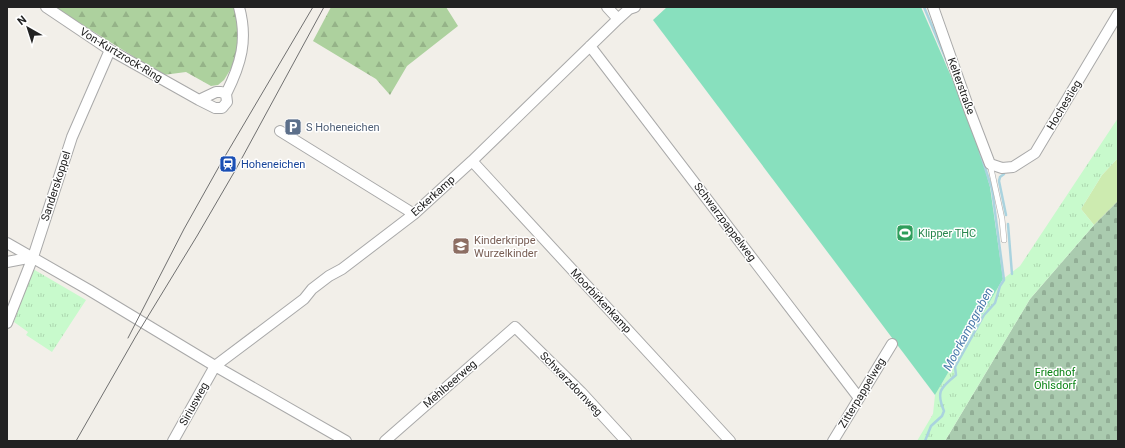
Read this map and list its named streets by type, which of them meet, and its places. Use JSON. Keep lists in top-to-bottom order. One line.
{"streets":{"street":["Von-Kurtzrock-Ring","Kelterstraße","Hochestieg","Sanderskoppel","Eckerkamp","Schwarzpappelweg","Moorbirkenkamp","Mehlbeerweg","Schwarzdornweg","Zitterpappelweg","Siriusweg"]},"crossings":[["Von-Kurtzrock-Ring","Sanderskoppel"],["Kelterstraße","Hochestieg"],["Eckerkamp","Schwarzpappelweg"],["Eckerkamp","Moorbirkenkamp"],["Eckerkamp","Siriusweg"],["Schwarzpappelweg","Zitterpappelweg"],["Mehlbeerweg","Schwarzdornweg"]],"water":["Moorkampgraben"],"parks":["Friedhof Ohlsdorf"],"places":{"parking":["S Hoheneichen"],"station":["Hoheneichen"],"sports":["Klipper THC"],"school or university":["Kinderkrippe Wurzelkinder"]},"north":"top left"}
